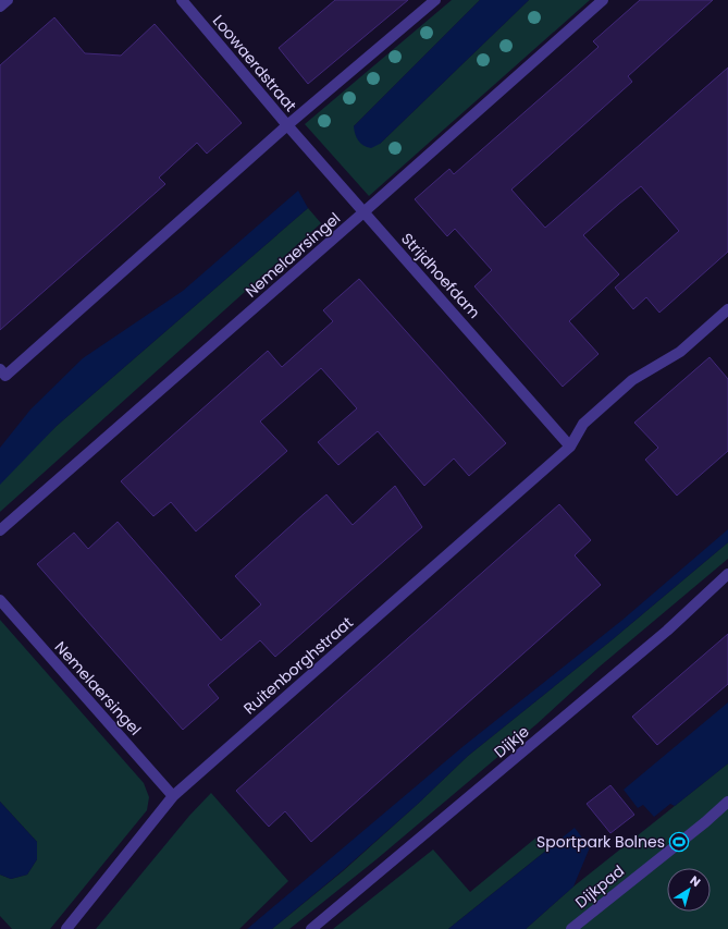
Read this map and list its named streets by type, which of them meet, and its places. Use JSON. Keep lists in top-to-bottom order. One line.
{"streets":{"street":["Loowaerdstraat","Nemelaersingel","Strijdhoefdam","Ruitenborghstraat","Dijkje","Dijkpad"]},"crossings":[["Loowaerdstraat","Strijdhoefdam"],["Nemelaersingel","Strijdhoefdam"],["Nemelaersingel","Ruitenborghstraat"],["Strijdhoefdam","Ruitenborghstraat"]],"places":{"sports":["Sportpark Bolnes"]},"north":"top right"}
